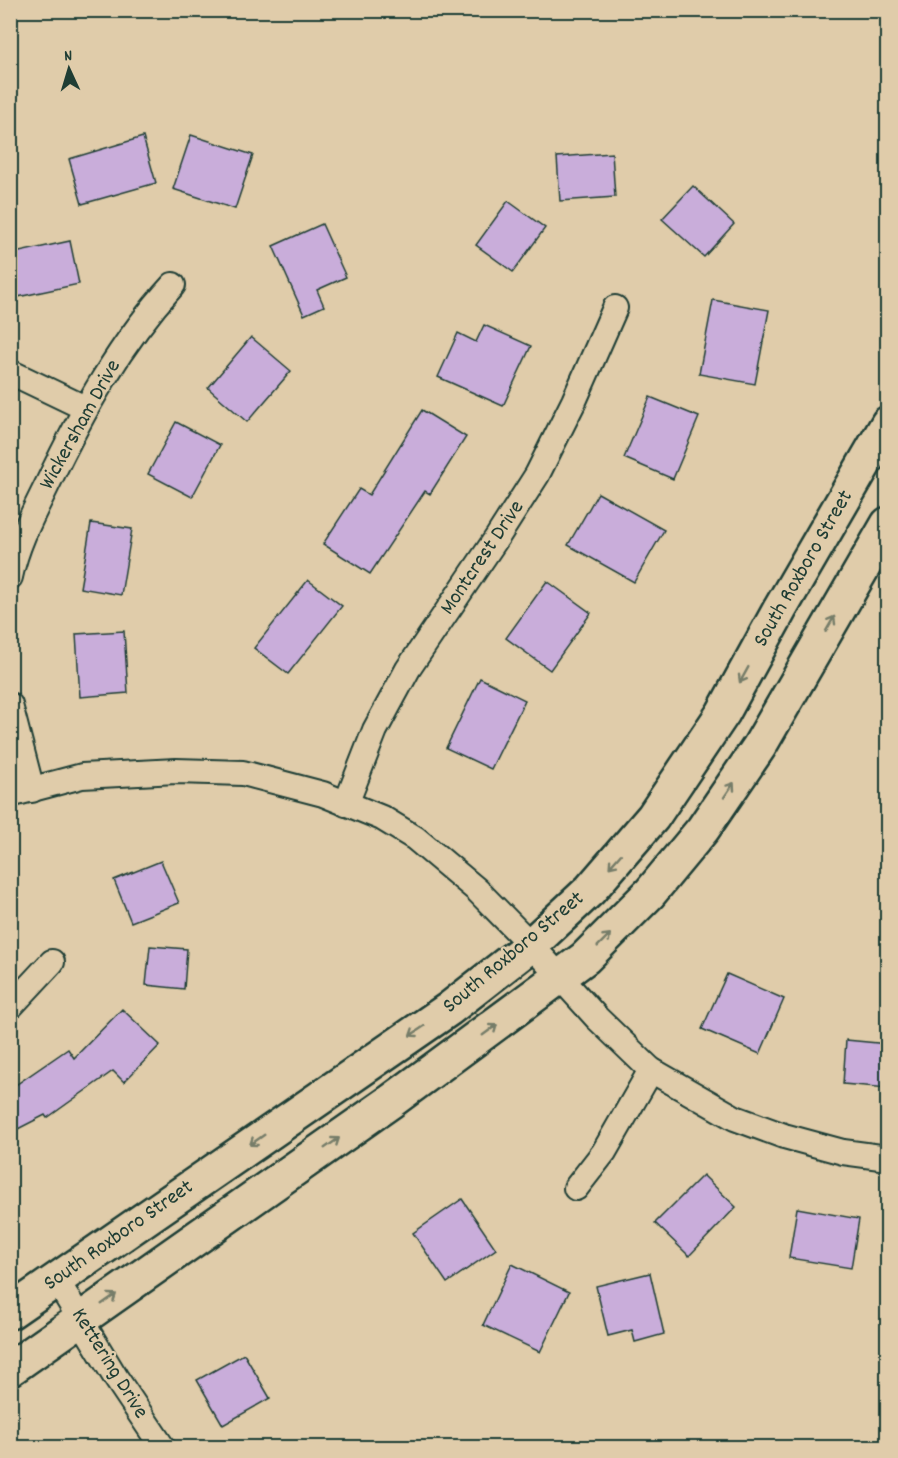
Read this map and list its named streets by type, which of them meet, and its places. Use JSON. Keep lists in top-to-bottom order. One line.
{"streets":{"street":["Wickersham Drive","Montcrest Drive","South Roxboro Street","Kettering Drive"]},"crossings":[["South Roxboro Street","Kettering Drive"]],"north":"top"}
